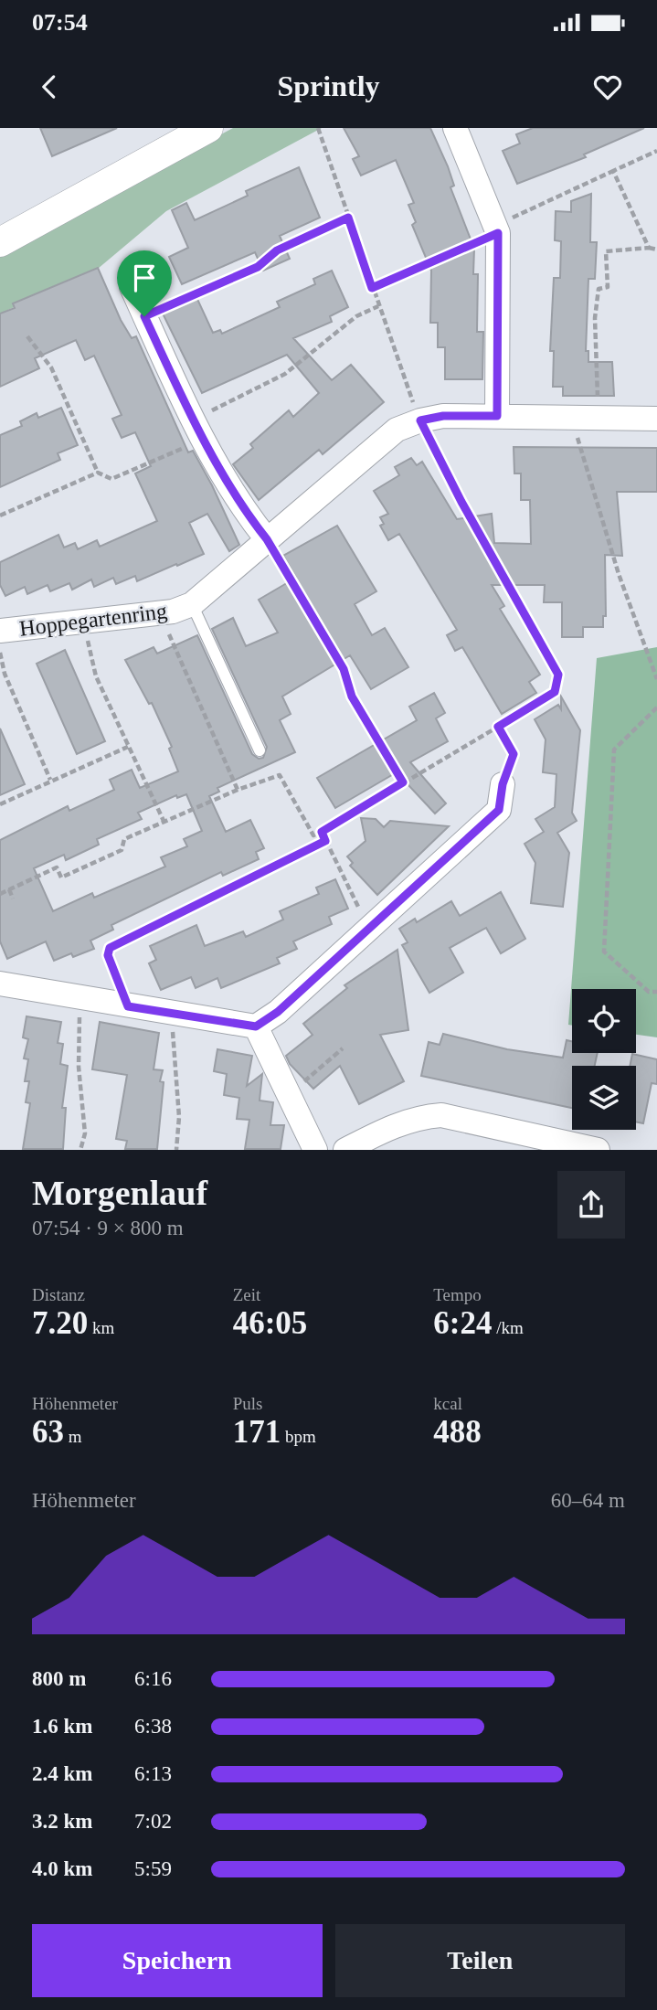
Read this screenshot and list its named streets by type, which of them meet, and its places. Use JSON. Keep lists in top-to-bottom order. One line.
{"streets":{"street":["Hoppegartenring"]},"page":{"status":"07:54","header":"Sprintly","heading":["Morgenlauf","07:54 · 9 × 800 m"],"stats":[["Distanz","7.20 km"],["Zeit","46:05"],["Tempo","6:24 /km"],["Höhenmeter","63 m"],["Puls","171 bpm"],["kcal","488"]],"chart":["Höhenmeter","60–64 m"],"list":[{"name":"800 m","note":"6:16"},{"name":"1.6 km","note":"6:38"},{"name":"2.4 km","note":"6:13"},{"name":"3.2 km","note":"7:02"},{"name":"4.0 km","note":"5:59"}],"buttons":["Speichern","Teilen"]}}
